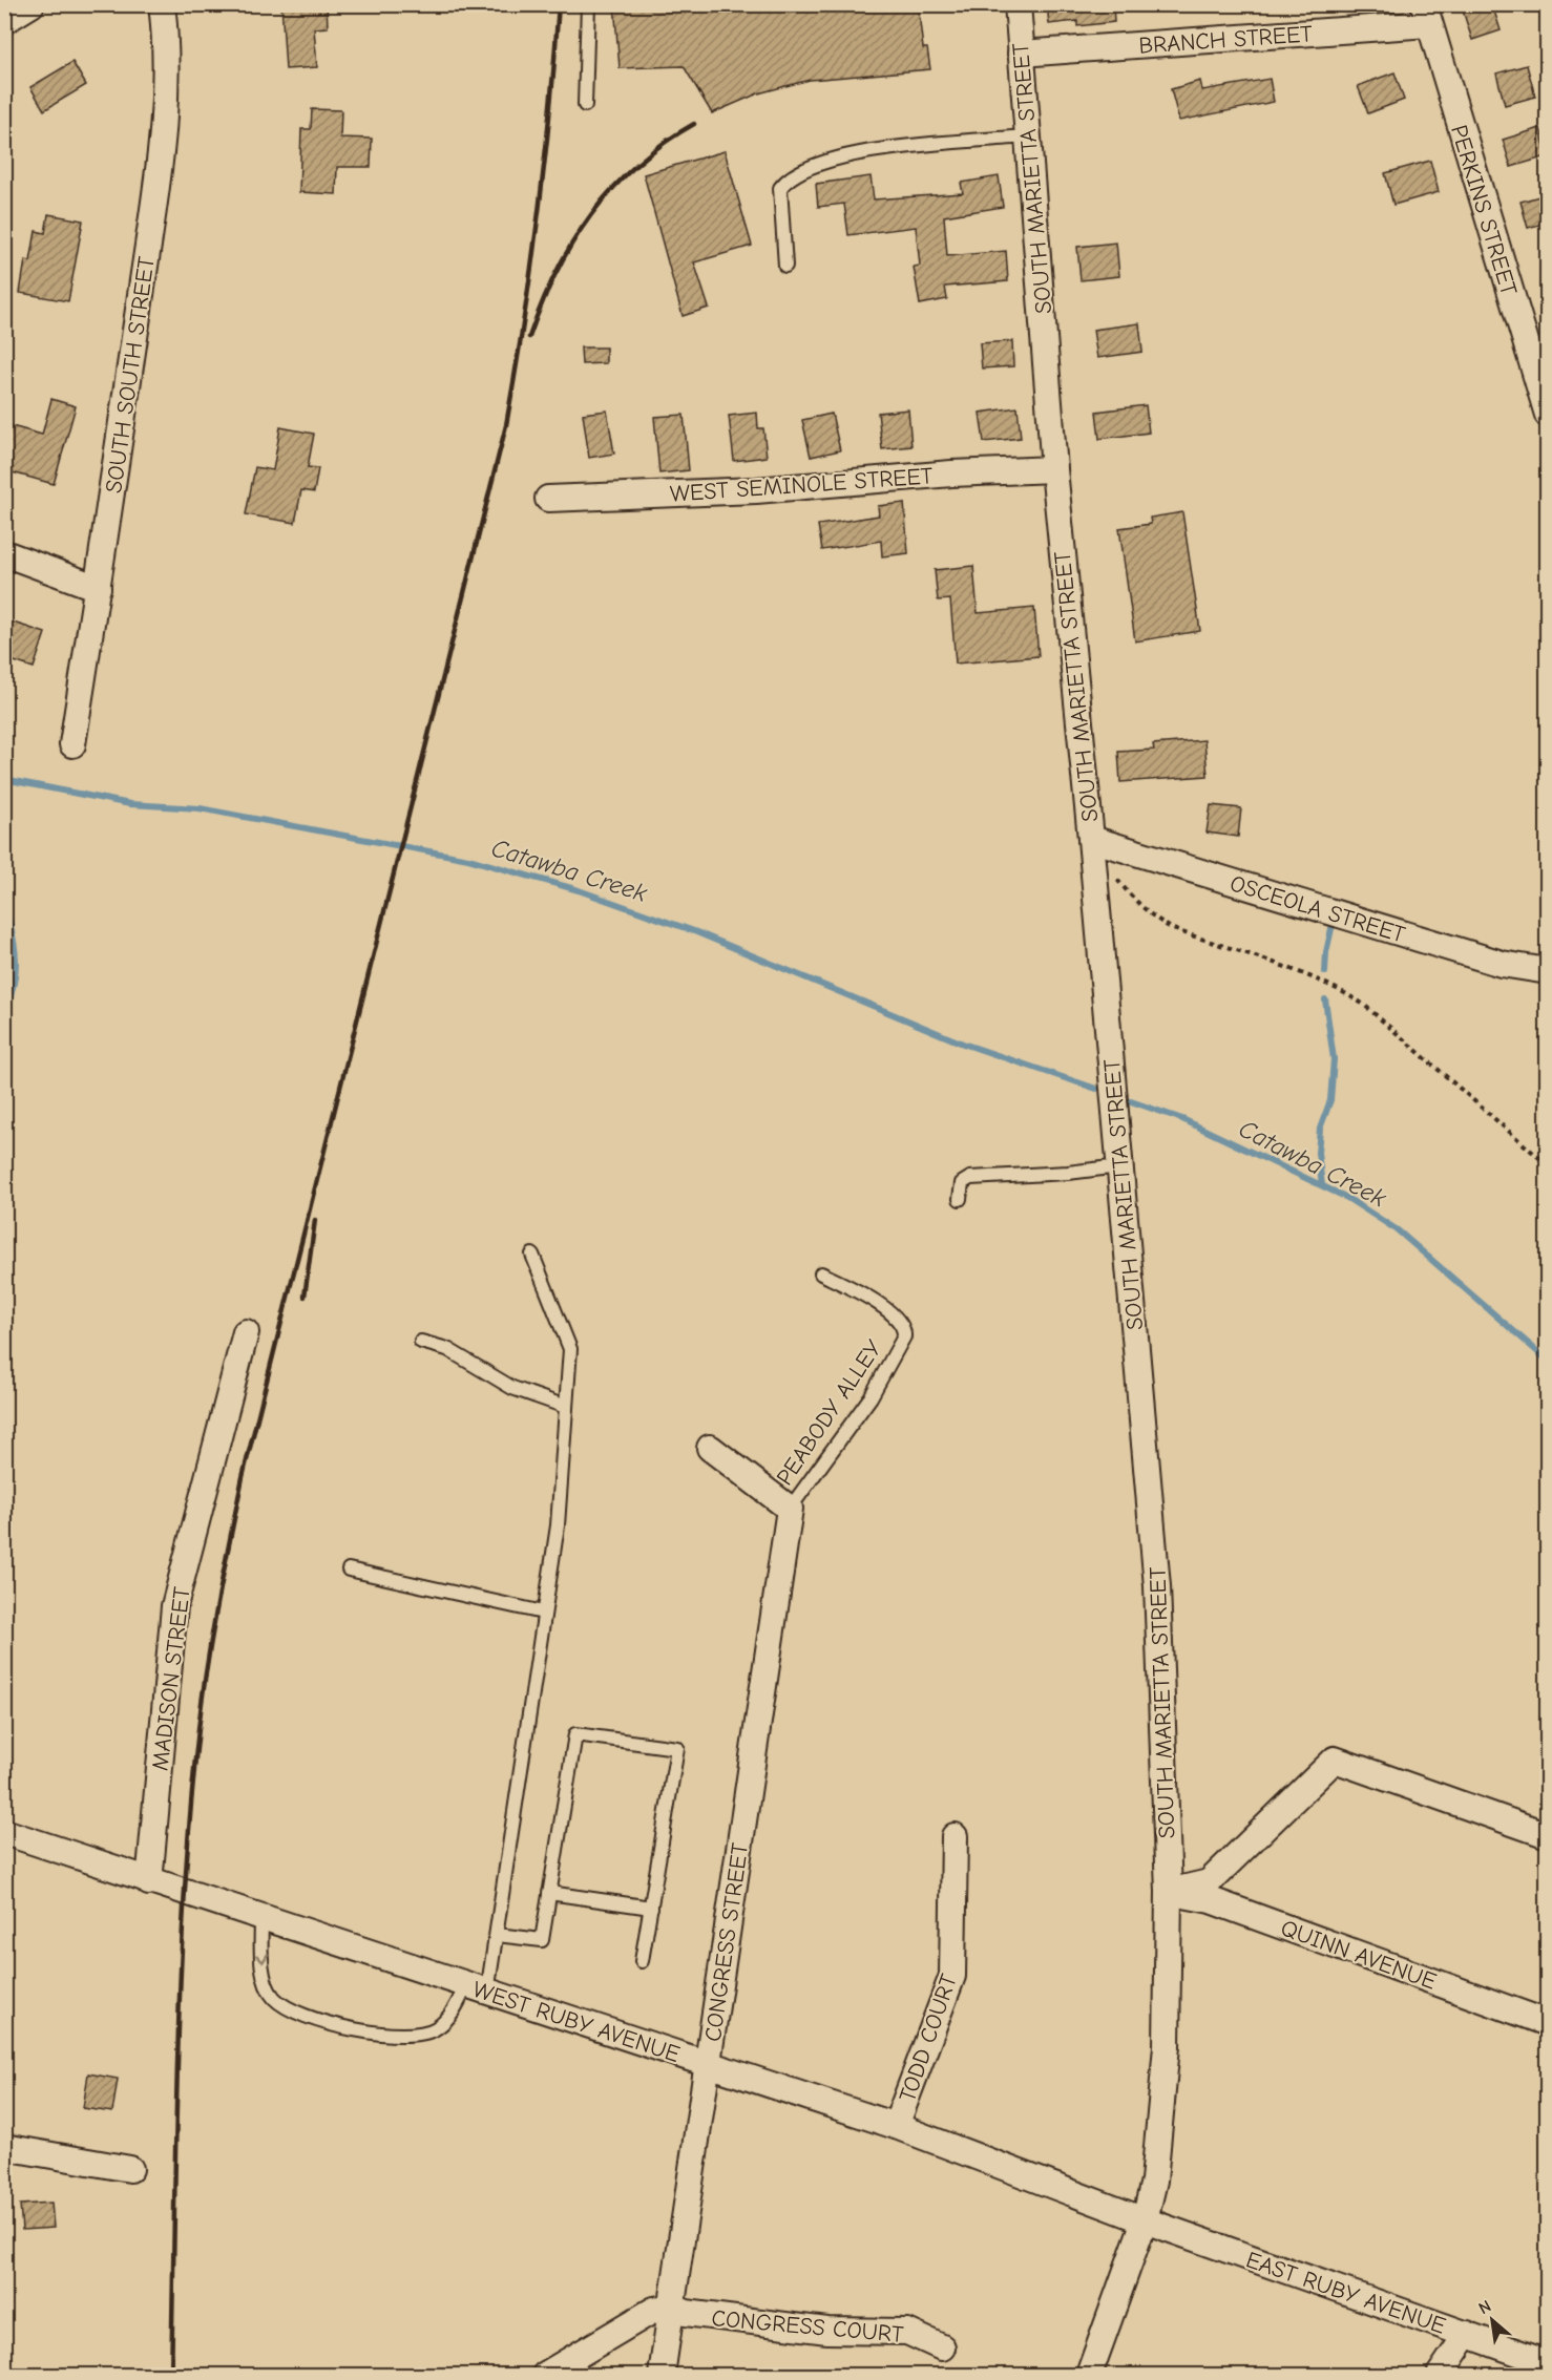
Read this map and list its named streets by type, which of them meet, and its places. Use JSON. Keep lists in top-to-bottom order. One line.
{"streets":{"street":["BRANCH STREET","SOUTH MARIETTA STREET","PERKINS STREET","SOUTH SOUTH STREET","WEST SEMINOLE STREET","OSCEOLA STREET","MADISON STREET","CONGRESS STREET","QUINN AVENUE","WEST RUBY AVENUE","TODD COURT","EAST RUBY AVENUE","CONGRESS COURT"],"lane":["PEABODY ALLEY"]},"crossings":[["BRANCH STREET","SOUTH MARIETTA STREET"],["BRANCH STREET","PERKINS STREET"],["SOUTH MARIETTA STREET","WEST SEMINOLE STREET"],["SOUTH MARIETTA STREET","OSCEOLA STREET"],["SOUTH MARIETTA STREET","QUINN AVENUE"],["SOUTH MARIETTA STREET","WEST RUBY AVENUE"],["SOUTH MARIETTA STREET","EAST RUBY AVENUE"],["PEABODY ALLEY","CONGRESS STREET"],["MADISON STREET","WEST RUBY AVENUE"],["CONGRESS STREET","WEST RUBY AVENUE"],["CONGRESS STREET","CONGRESS COURT"],["WEST RUBY AVENUE","TODD COURT"],["WEST RUBY AVENUE","EAST RUBY AVENUE"]],"water":["Catawba Creek"],"north":"top left"}
